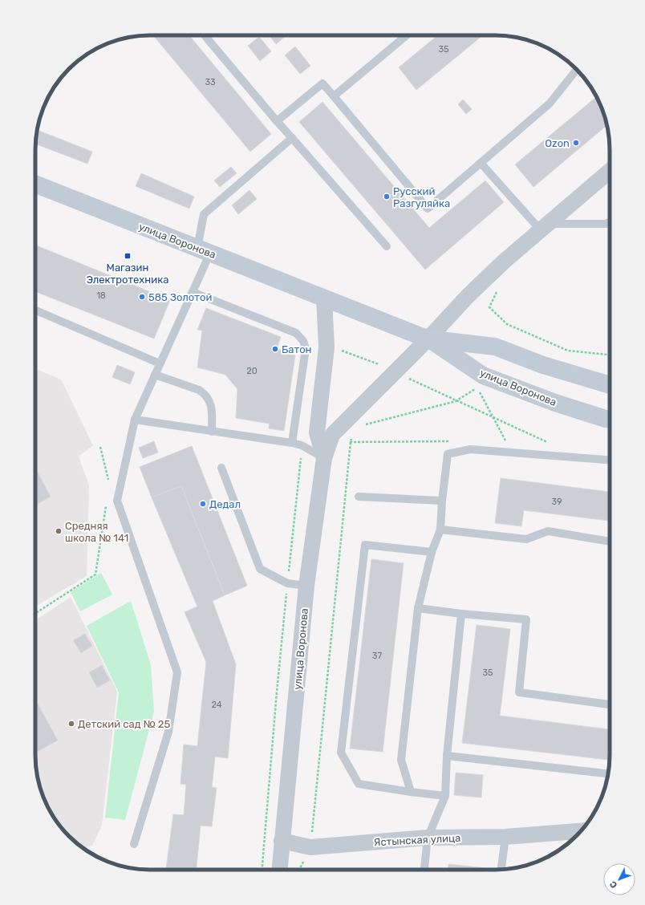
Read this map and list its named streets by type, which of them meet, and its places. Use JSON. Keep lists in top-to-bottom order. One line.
{"streets":{"main road":["улица Воронова"],"street":["Ястынская улица"]},"crossings":[["улица Воронова","Ястынская улица"]],"places":{"other":["Ozon","Русский Разгуляйка","585 Золотой","Батон","Дедал","Средняя школа № 141","Детский сад № 25"],"transit":["Магазин Электротехника"]},"house_numbers":["35","33","18","20","39","37","35","24"],"north":"bottom left"}
